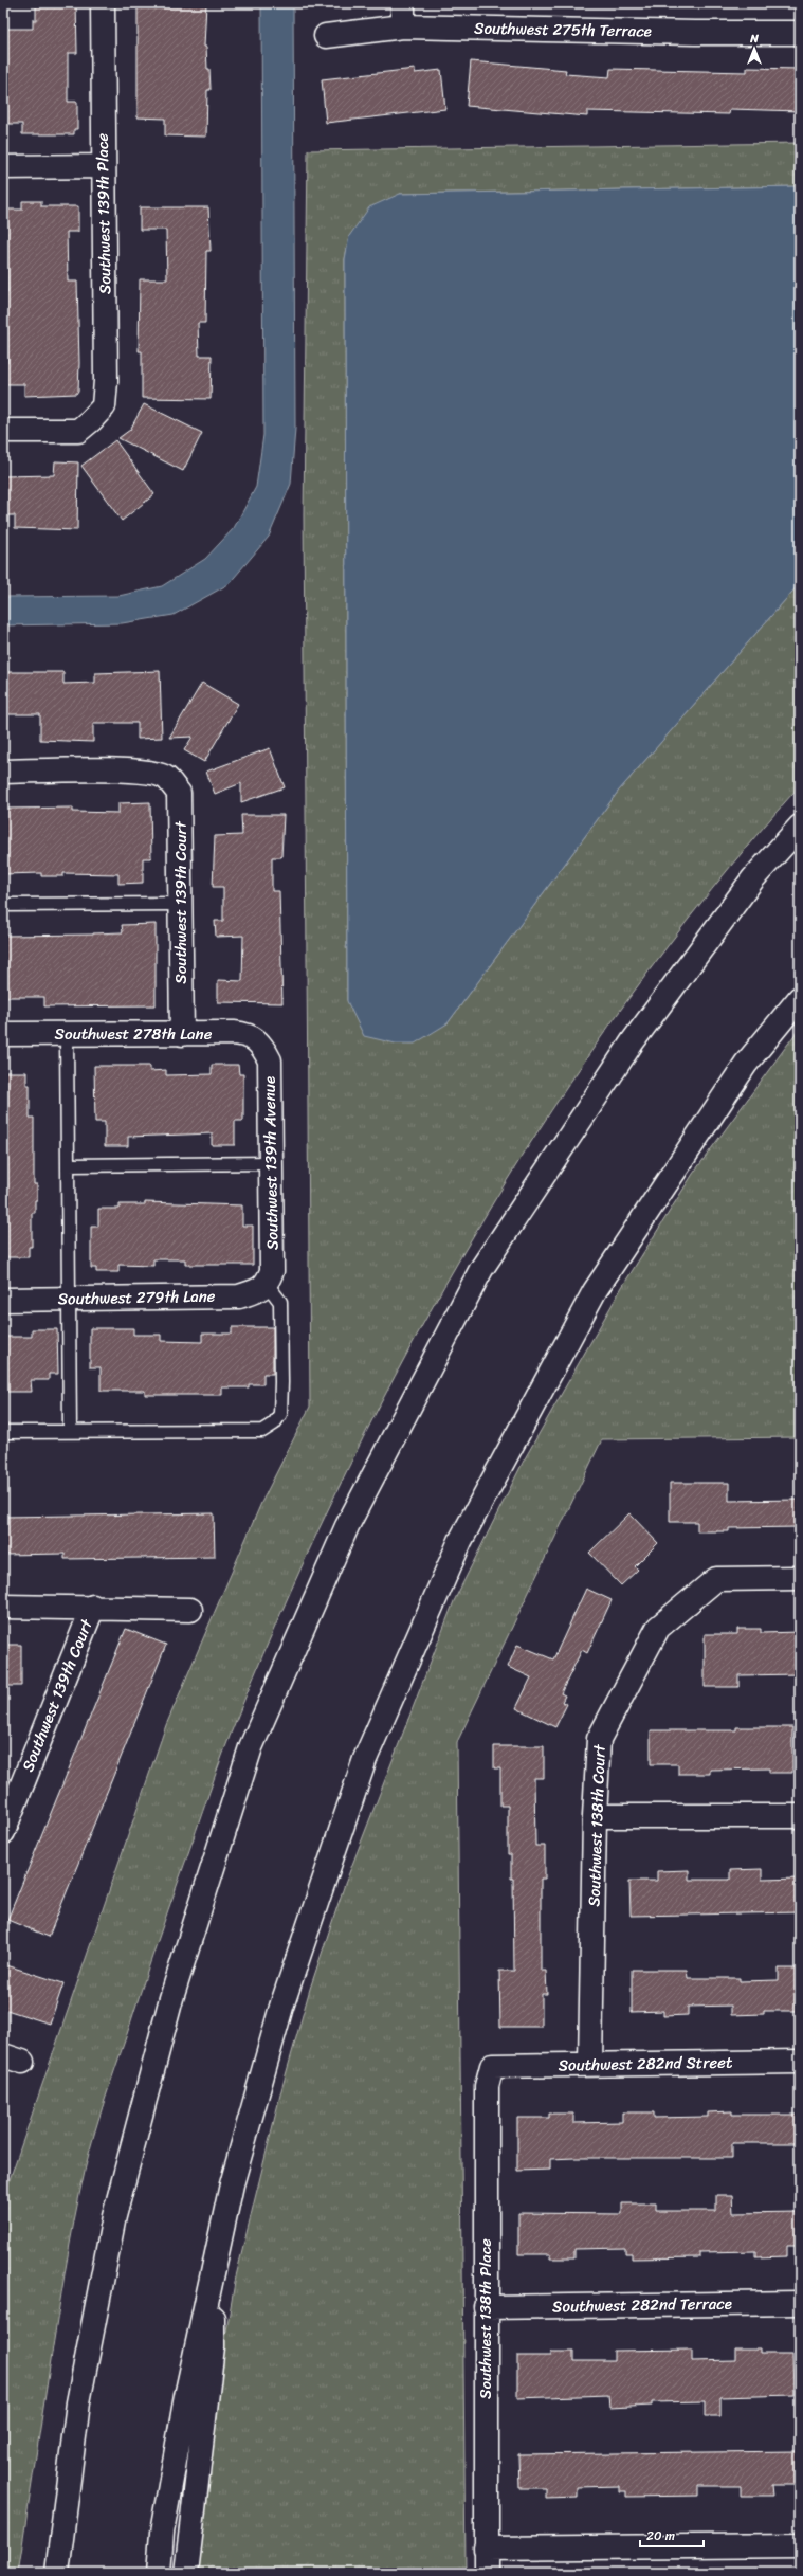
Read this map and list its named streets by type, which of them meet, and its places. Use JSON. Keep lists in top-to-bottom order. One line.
{"streets":{"main road":["Southwest 275th Terrace","Southwest 139th Place","Southwest 139th Court","Southwest 278th Lane","Southwest 139th Avenue","Southwest 279th Lane","Southwest 138th Court","Southwest 282nd Street","Southwest 282nd Terrace","Southwest 138th Place"]},"crossings":[["Southwest 139th Court","Southwest 278th Lane"],["Southwest 278th Lane","Southwest 139th Avenue"],["Southwest 139th Avenue","Southwest 279th Lane"],["Southwest 138th Court","Southwest 282nd Street"],["Southwest 282nd Street","Southwest 138th Place"],["Southwest 282nd Terrace","Southwest 138th Place"]],"scale_bar":"20 m","north":"top"}
